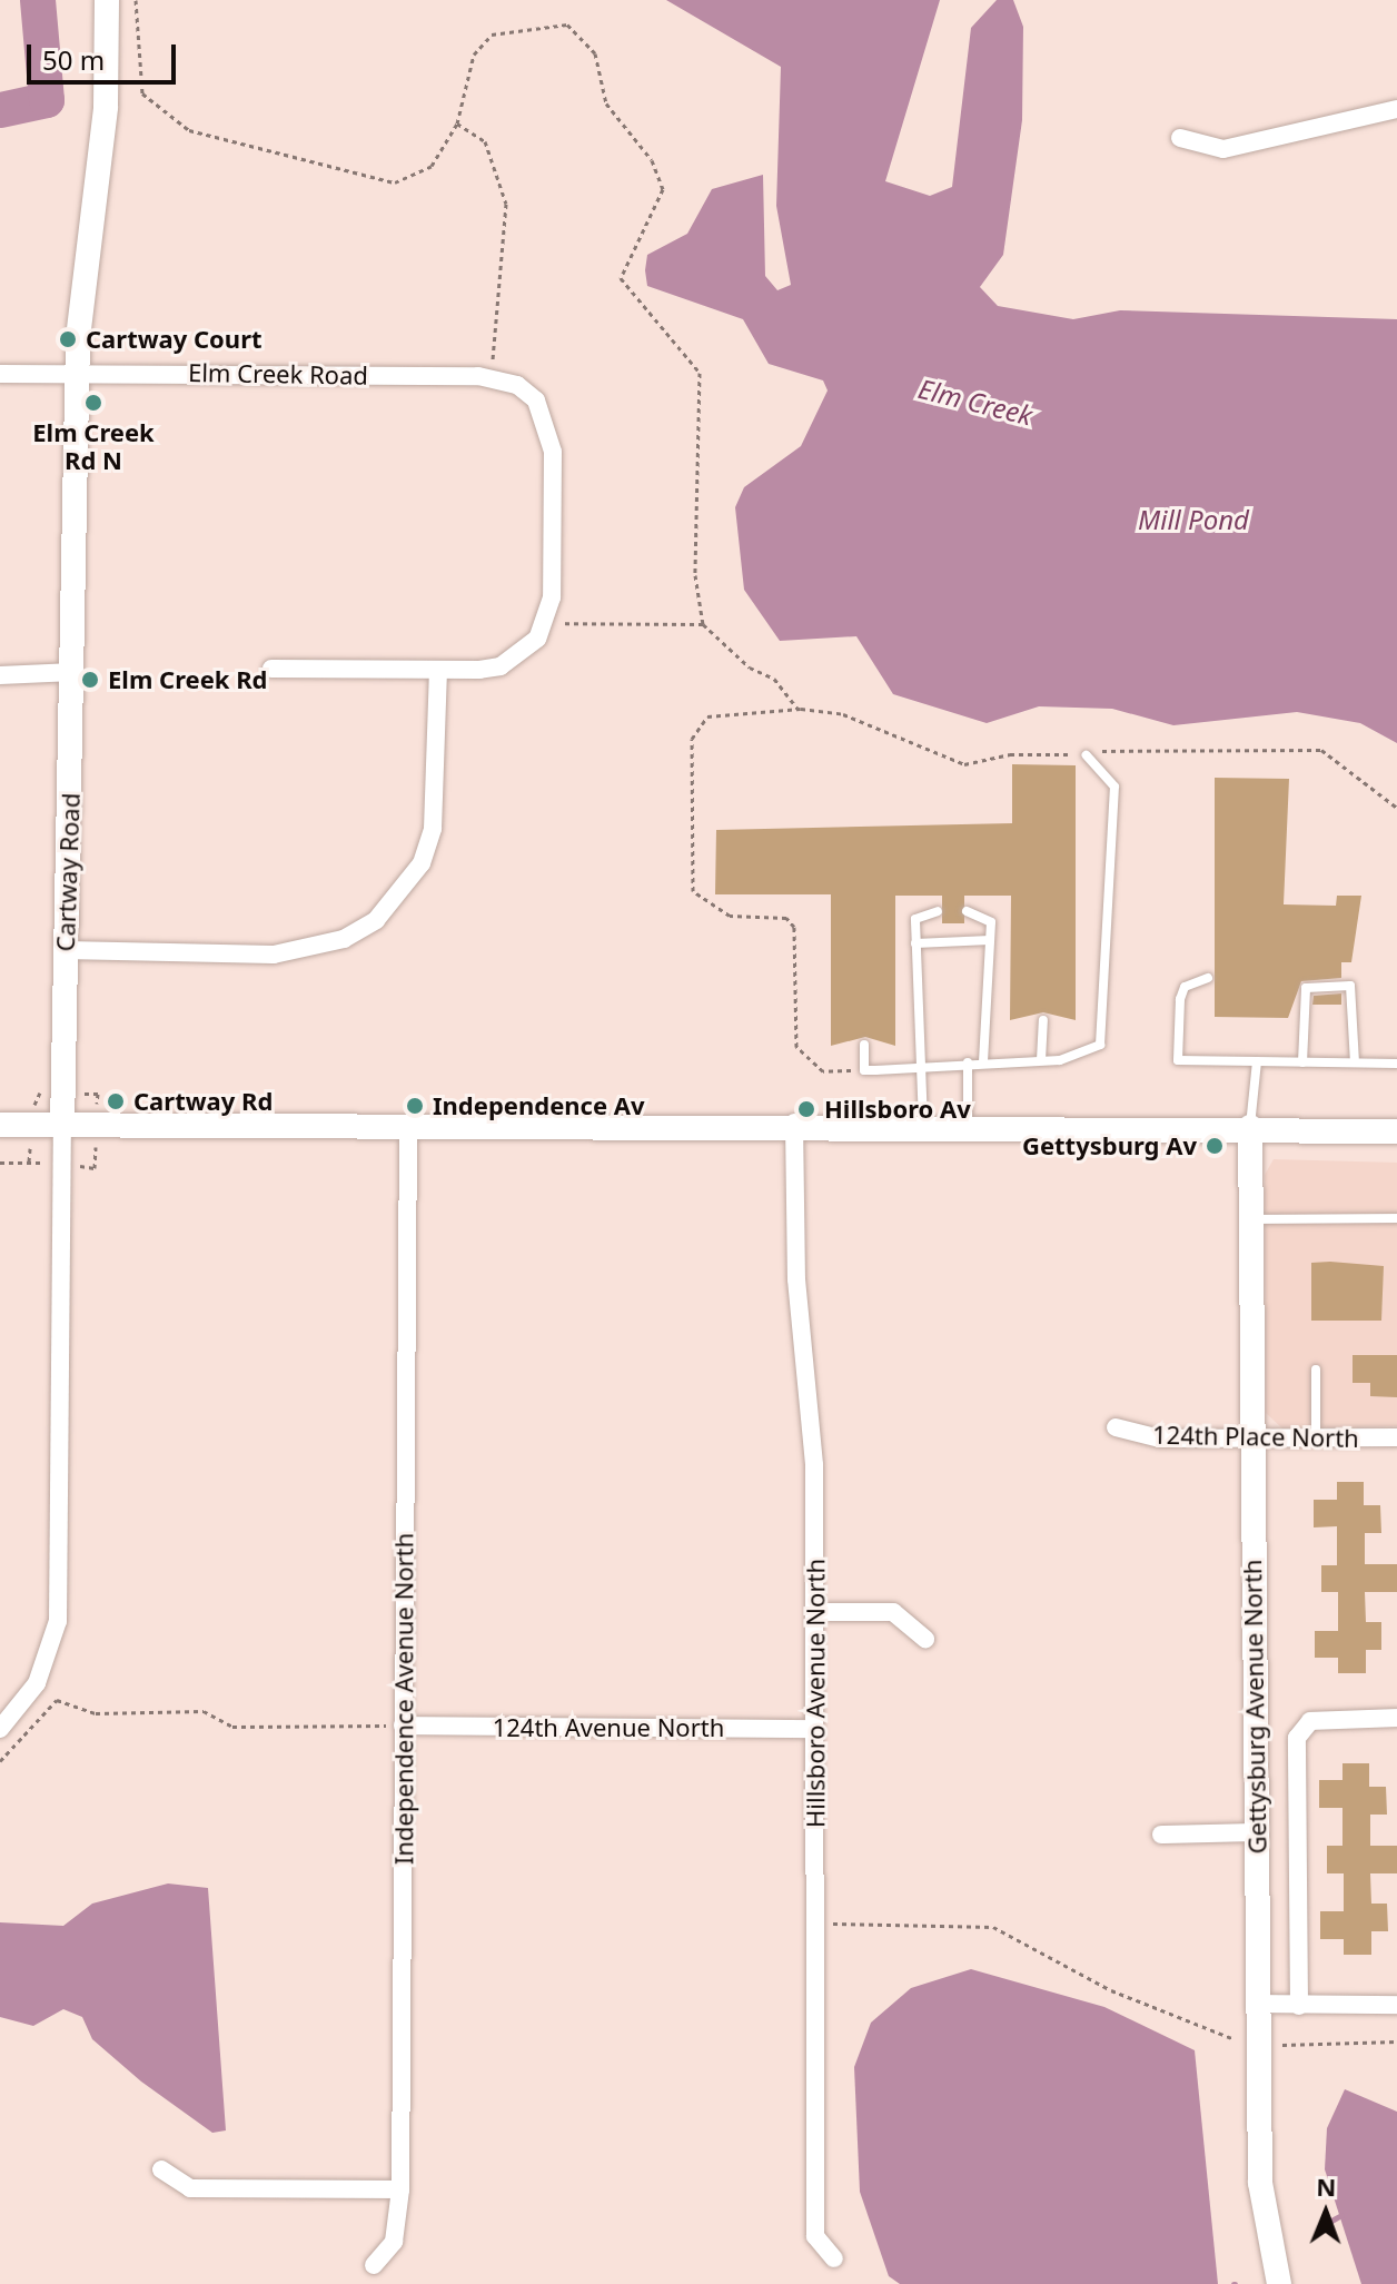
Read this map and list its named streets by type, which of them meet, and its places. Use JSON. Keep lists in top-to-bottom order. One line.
{"streets":{"street":["Elm Creek Road","Cartway Road","124th Place North","Hillsboro Avenue North","Independence Avenue North","Gettysburg Avenue North","124th Avenue North"]},"crossings":[["Elm Creek Road","Cartway Road"],["124th Place North","Gettysburg Avenue North"],["Hillsboro Avenue North","124th Avenue North"],["Independence Avenue North","124th Avenue North"]],"water":["Elm Creek","Mill Pond"],"places":["Cartway Court","Elm Creek Rd N","Elm Creek Rd","Cartway Rd","Independence Av","Hillsboro Av","Gettysburg Av"],"scale_bar":"50 m","north":"top"}
